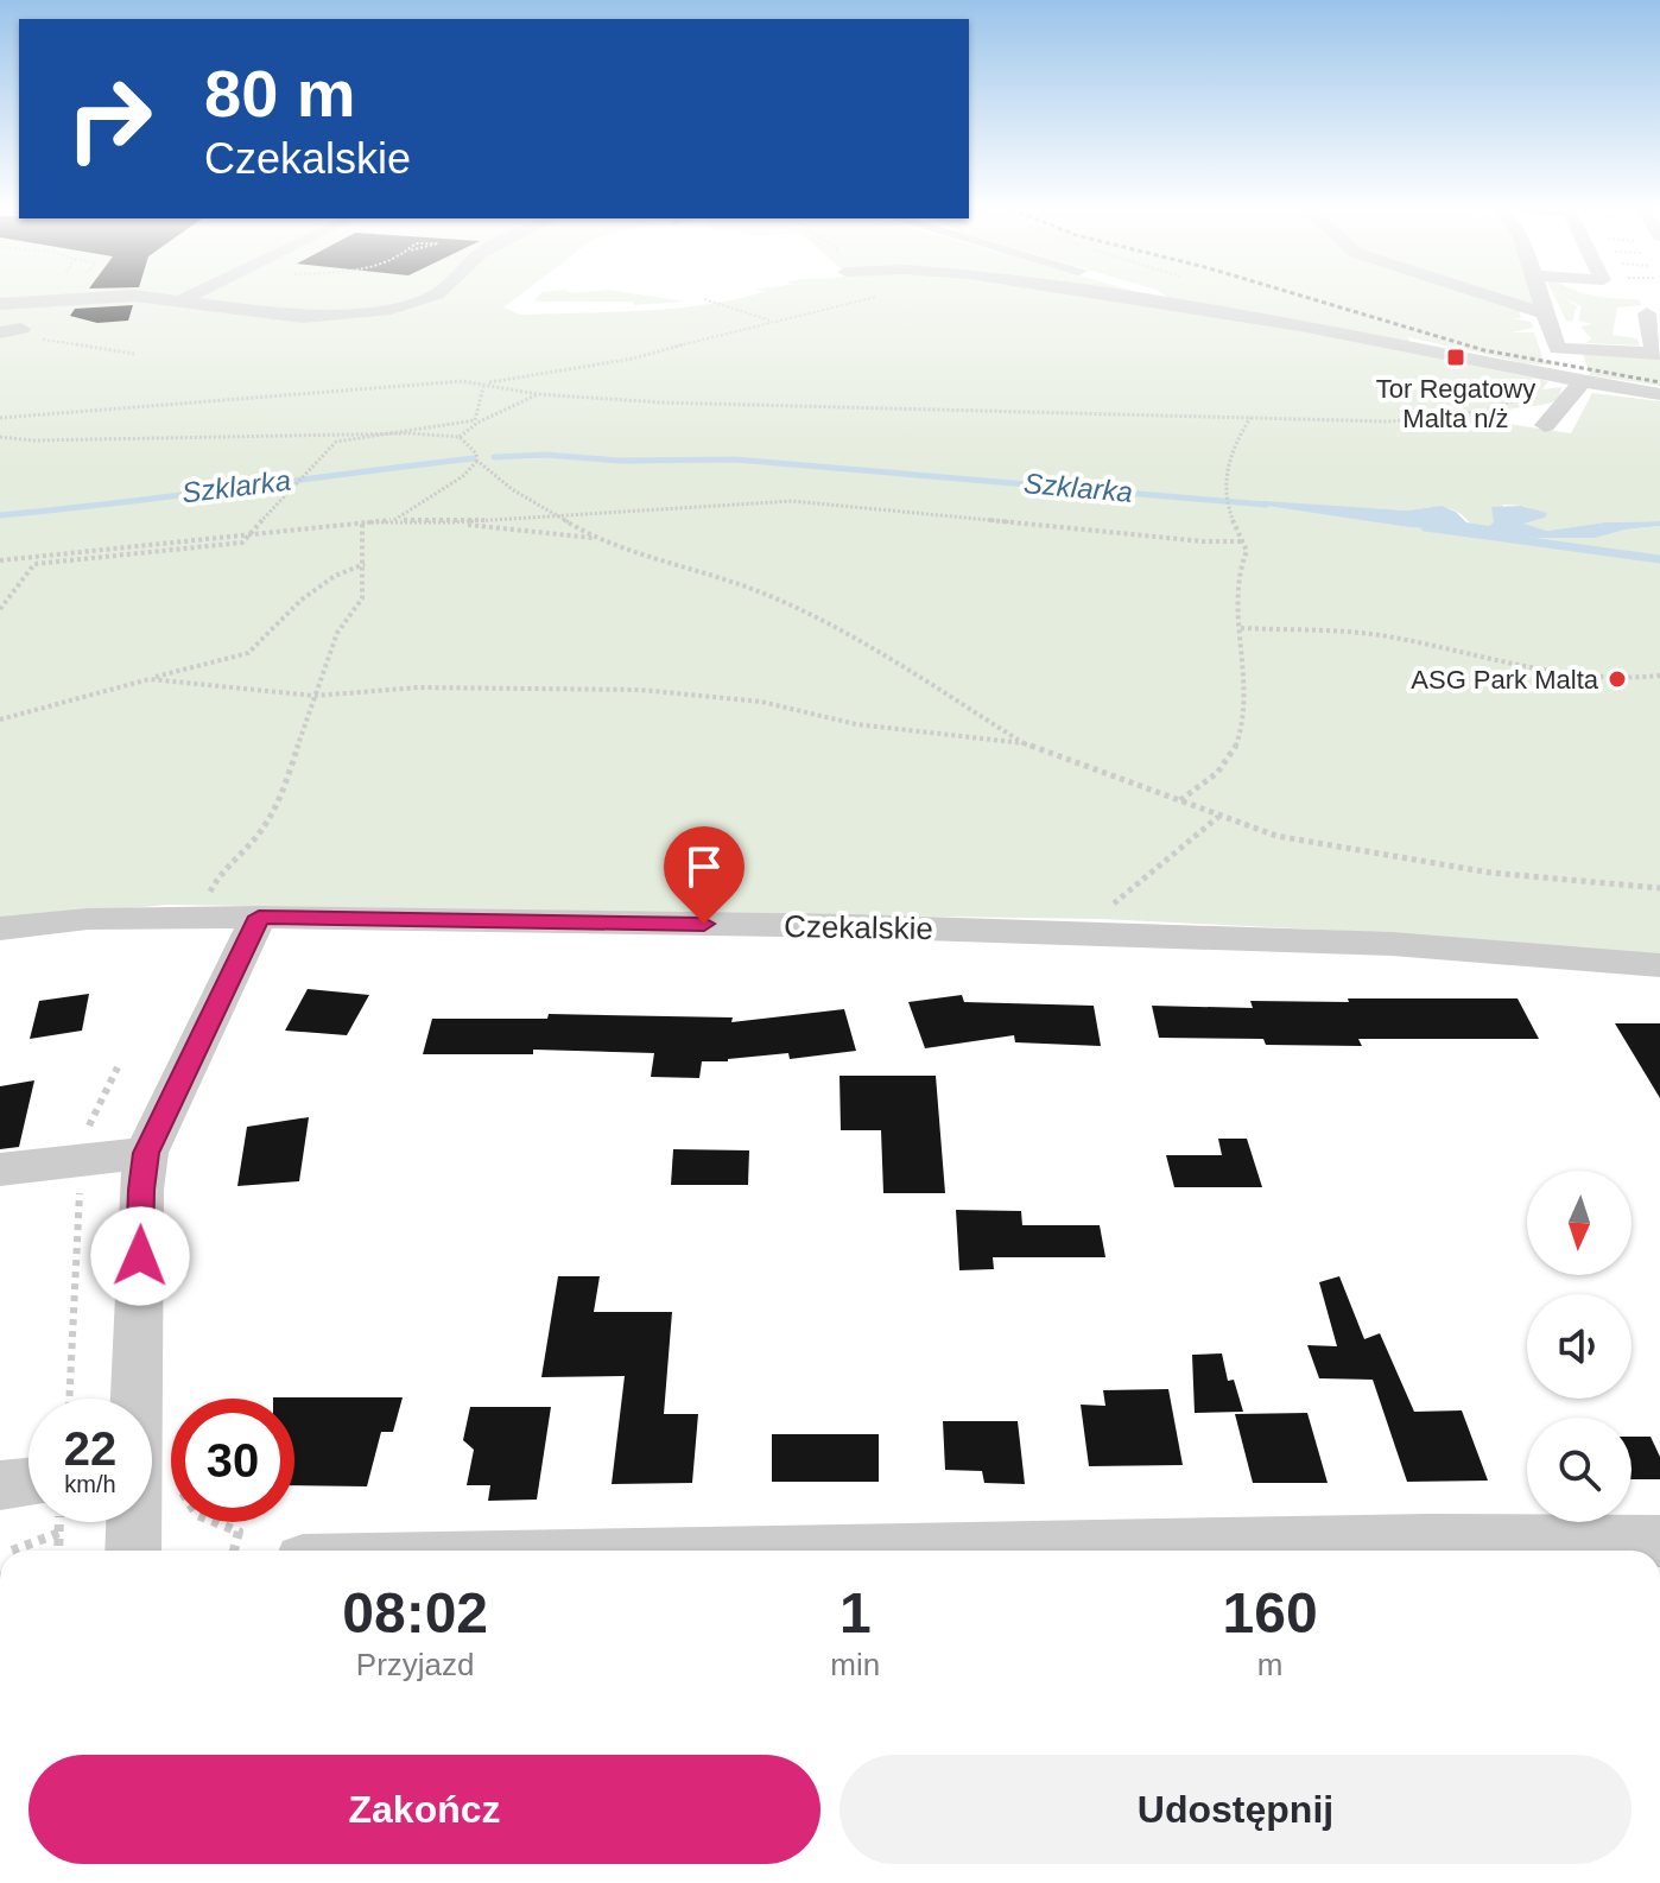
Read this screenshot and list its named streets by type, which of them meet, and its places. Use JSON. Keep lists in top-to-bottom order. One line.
{"streets":{"street":["Czekalskie"]},"water":["Szklarka"],"places":{"transit":["Tor Regatowy Malta n/ż"],"other":["ASG Park Malta"]},"north":"bottom","page":{"turn":["80 m","Czekalskie"],"speed":"22 km/h","limit":"30","eta":["08:02","Przyjazd","1","min","160","m"],"buttons":["Zakończ","Udostępnij"]}}
